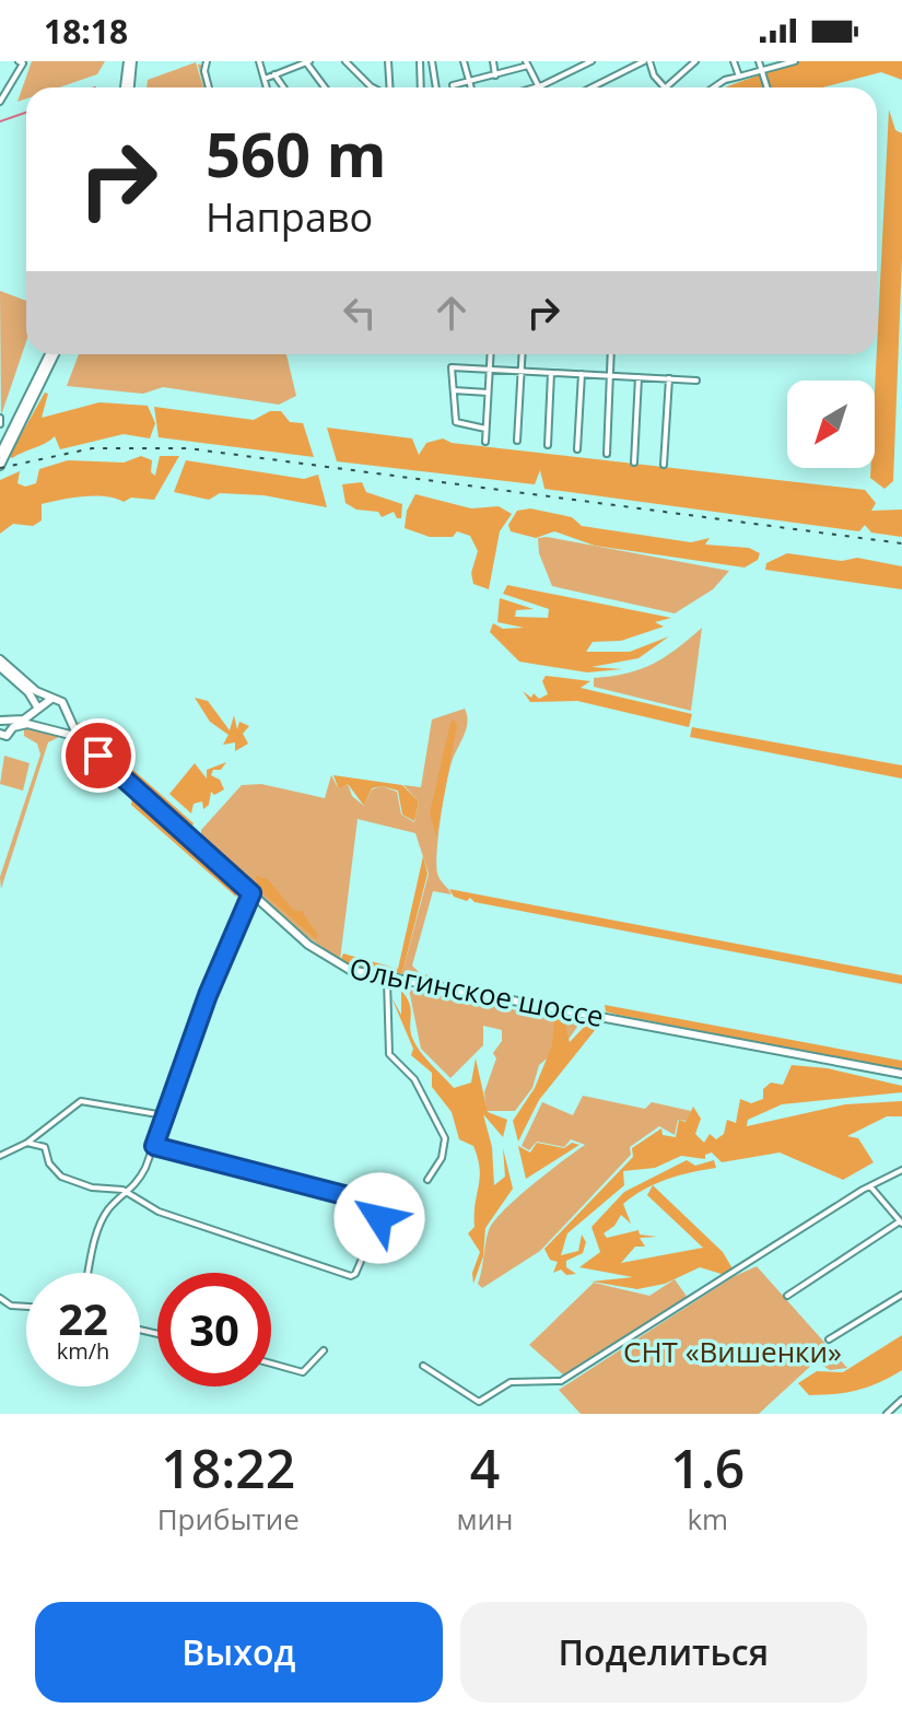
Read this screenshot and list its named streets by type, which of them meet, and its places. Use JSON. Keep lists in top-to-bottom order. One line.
{"streets":{"main road":["Ольгинское шоссе"]},"parks":["СНТ «Вишенки»"],"north":"bottom left","page":{"status":"18:18","turn":["560 m","Направо"],"speed":"22 km/h","limit":"30","eta":["18:22","Прибытие","4","мин","1.6","km"],"buttons":["Выход","Поделиться"]}}
